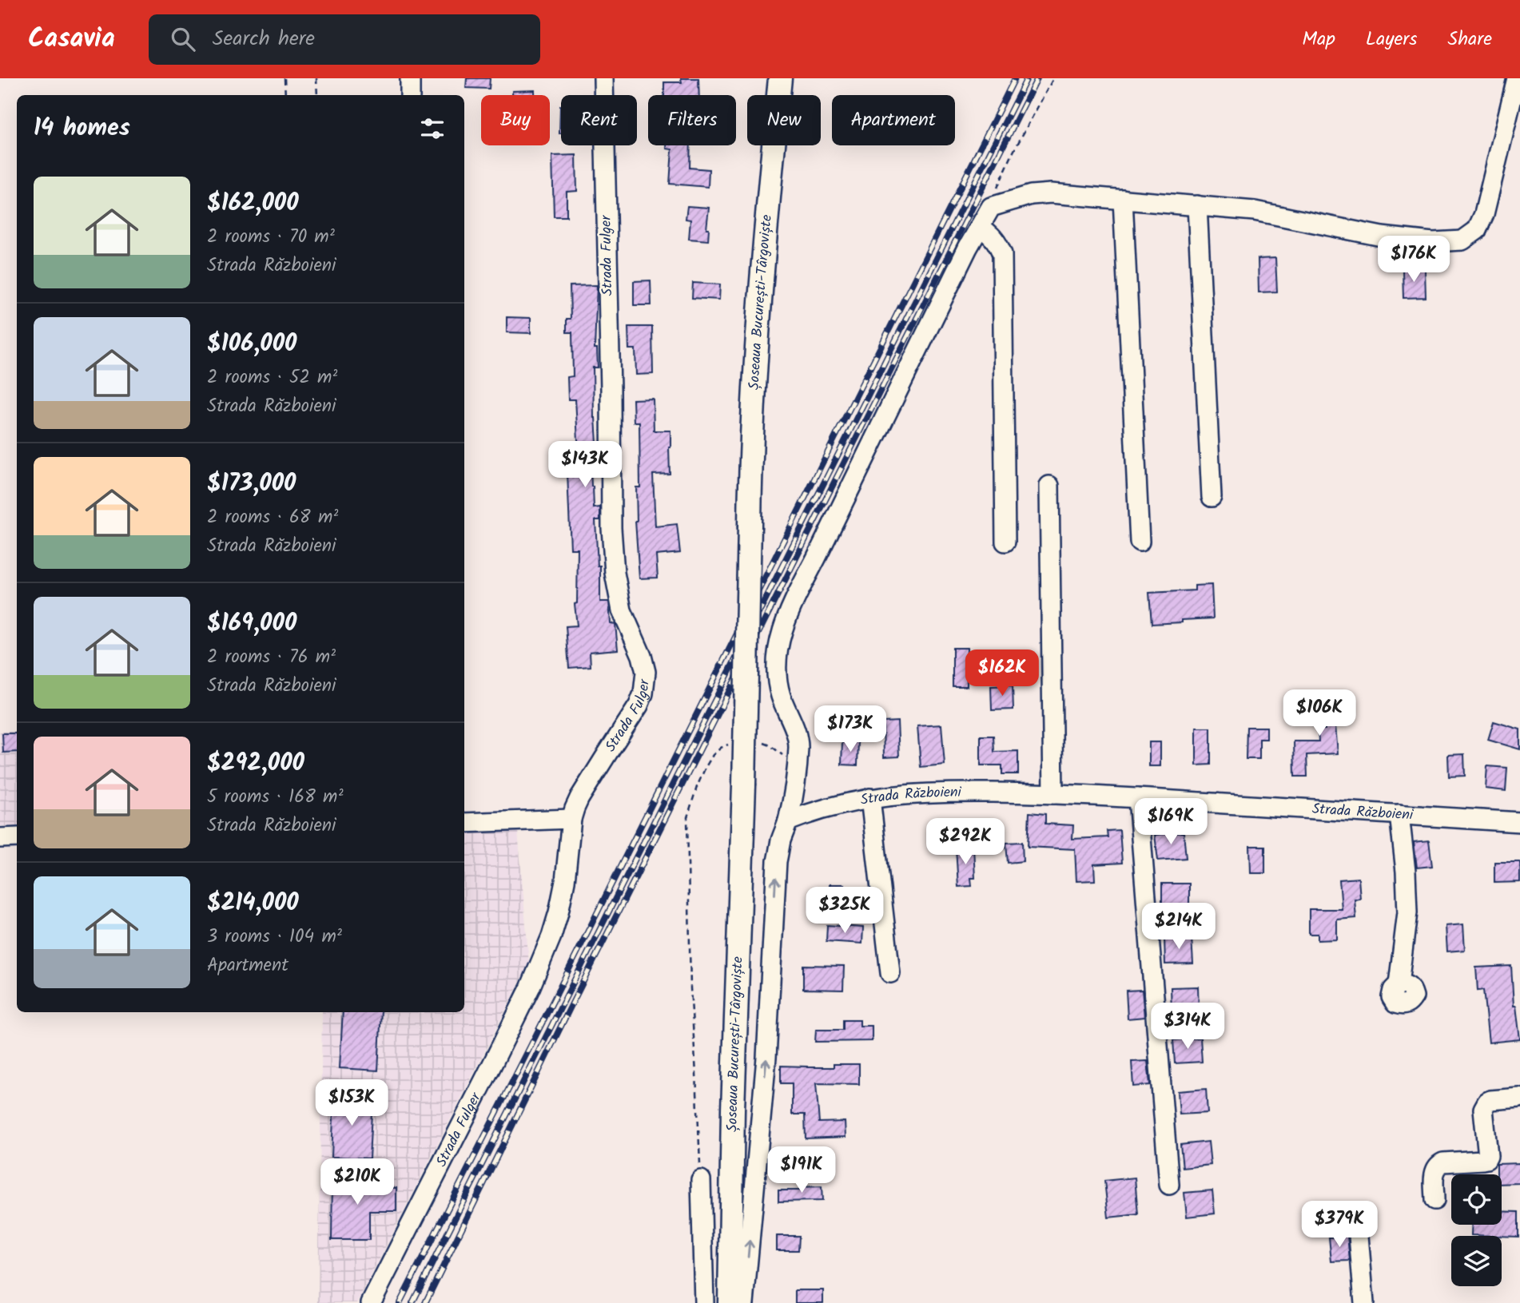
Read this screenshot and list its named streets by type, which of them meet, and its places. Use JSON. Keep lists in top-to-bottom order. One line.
{"streets":{"main road":["Șoseaua București-Târgoviște"],"street":["Strada Fulger","Strada Războieni"]},"page":{"header":"Casavia","search":"Search here","nav":["Map","Layers","Share"],"chip":["Buy","Rent","Filters","New","Apartment"],"heading":"14 homes","list":[{"name":"$162,000","note":"2 rooms · 70 m² · Strada Războieni"},{"name":"$106,000","note":"2 rooms · 52 m² · Strada Războieni"},{"name":"$173,000","note":"2 rooms · 68 m² · Strada Războieni"},{"name":"$169,000","note":"2 rooms · 76 m² · Strada Războieni"},{"name":"$292,000","note":"5 rooms · 168 m² · Strada Războieni"},{"name":"$214,000","note":"3 rooms · 104 m² · Apartment"}],"price":["$176K","$143K","$162K","$106K","$173K","$169K","$292K","$325K","$214K","$314K","$153K","$191K","$210K","$379K"]}}
